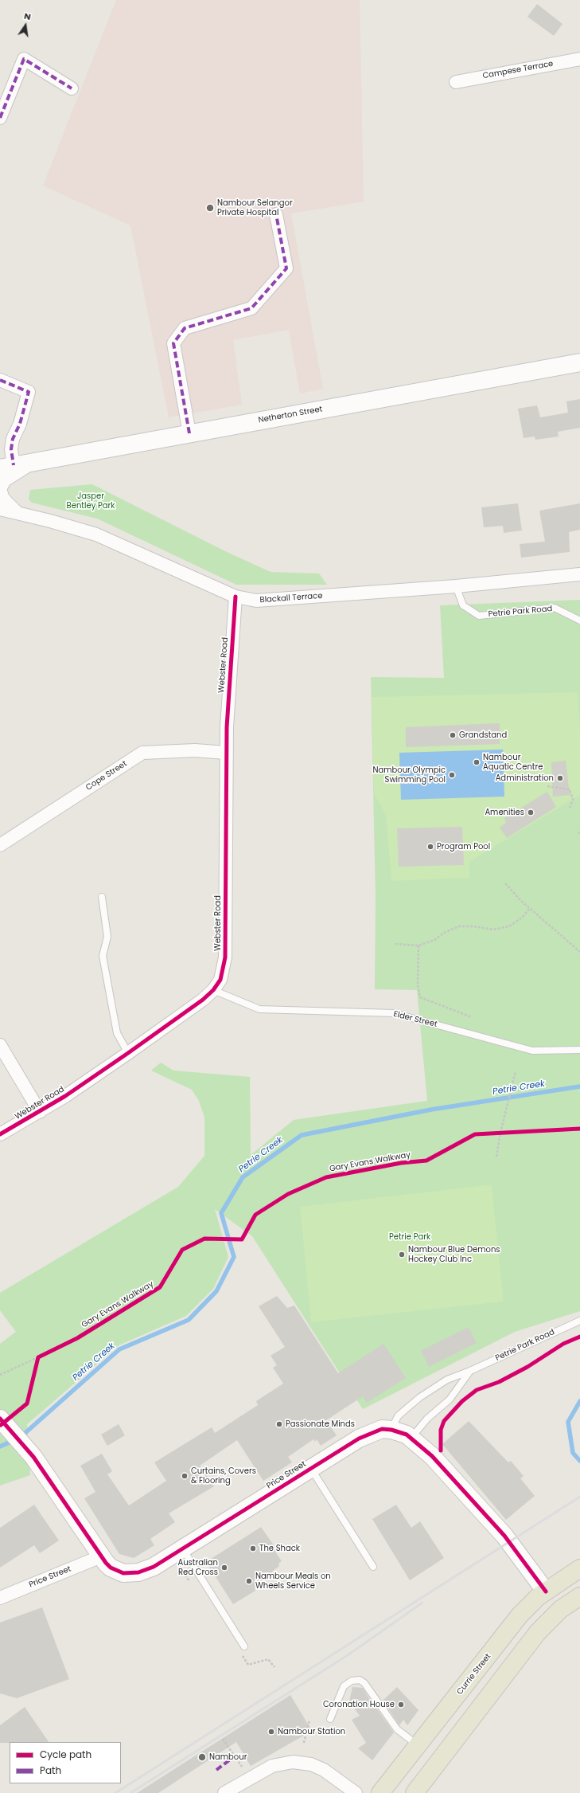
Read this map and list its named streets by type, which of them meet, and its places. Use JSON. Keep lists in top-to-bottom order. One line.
{"streets":{"main road":["Currie Street"],"street":["Campese Terrace","Netherton Street","Blackall Terrace","Webster Road","Cope Street","Price Street"],"lane":["Petrie Park Road","Elder Street"],"cycle path":["Gary Evans Walkway"]},"crossings":[["Blackall Terrace","Petrie Park Road"],["Blackall Terrace","Webster Road"],["Petrie Park Road","Price Street"],["Webster Road","Cope Street"],["Webster Road","Elder Street"],["Price Street","Currie Street"]],"water":["Petrie Creek"],"parks":["Jasper Bentley Park","Petrie Park"],"places":["Nambour Selangor Private Hospital","Grandstand","Nambour Aquatic Centre","Nambour Olympic Swimming Pool","Administration","Amenities","Program Pool","Nambour Blue Demons Hockey Club Inc","Passionate Minds","Curtains, Covers & Flooring","The Shack","Australian Red Cross","Nambour Meals on Wheels Service","Coronation House","Nambour Station","Nambour"],"legend":["Cycle path","Path"],"north":"top"}
